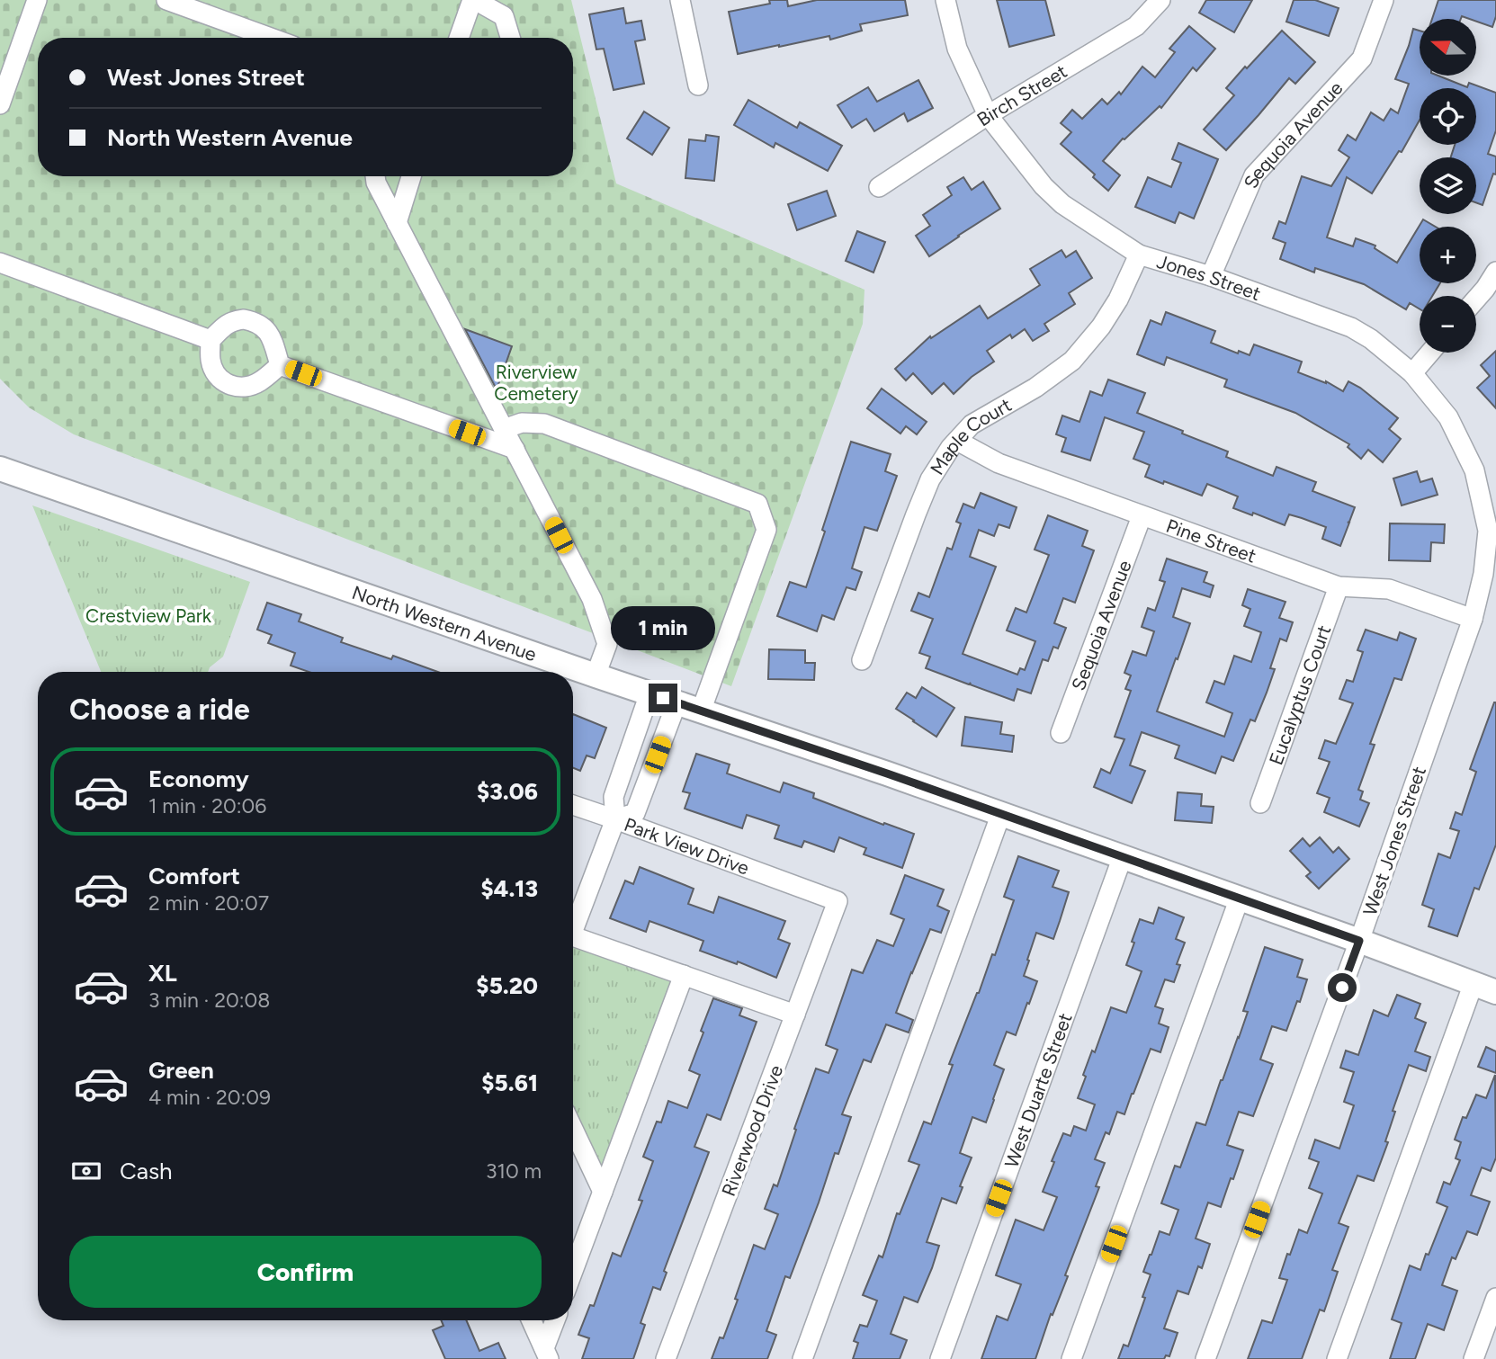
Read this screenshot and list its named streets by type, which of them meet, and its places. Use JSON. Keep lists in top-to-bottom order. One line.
{"streets":{"main road":["North Western Avenue"],"street":["Birch Street","Sequoia Avenue","Jones Street","Maple Court","Pine Street","Eucalyptus Court","West Jones Street","Park View Drive","West Duarte Street","Riverwood Drive"]},"crossings":[["Birch Street","Jones Street"],["Sequoia Avenue","Jones Street"],["Sequoia Avenue","Pine Street"],["Jones Street","Maple Court"],["Jones Street","West Jones Street"],["Maple Court","Pine Street"],["Pine Street","Eucalyptus Court"],["Pine Street","West Jones Street"],["North Western Avenue","West Jones Street"],["North Western Avenue","West Duarte Street"],["Park View Drive","Riverwood Drive"]],"parks":["Riverview Cemetery","Crestview Park"],"north":"left","page":{"map_buttons":["+","−"],"banner":["West Jones Street","North Western Avenue"],"bubble":"1 min","heading":"Choose a ride","list":[{"name":"Economy","note":"1 min · 20:06","value":"$3.06"},{"name":"Comfort","note":"2 min · 20:07","value":"$4.13"},{"name":"XL","note":"3 min · 20:08","value":"$5.20"},{"name":"Green","note":"4 min · 20:09","value":"$5.61"}],"pay":["Cash","310 m"],"buttons":"Confirm"}}
